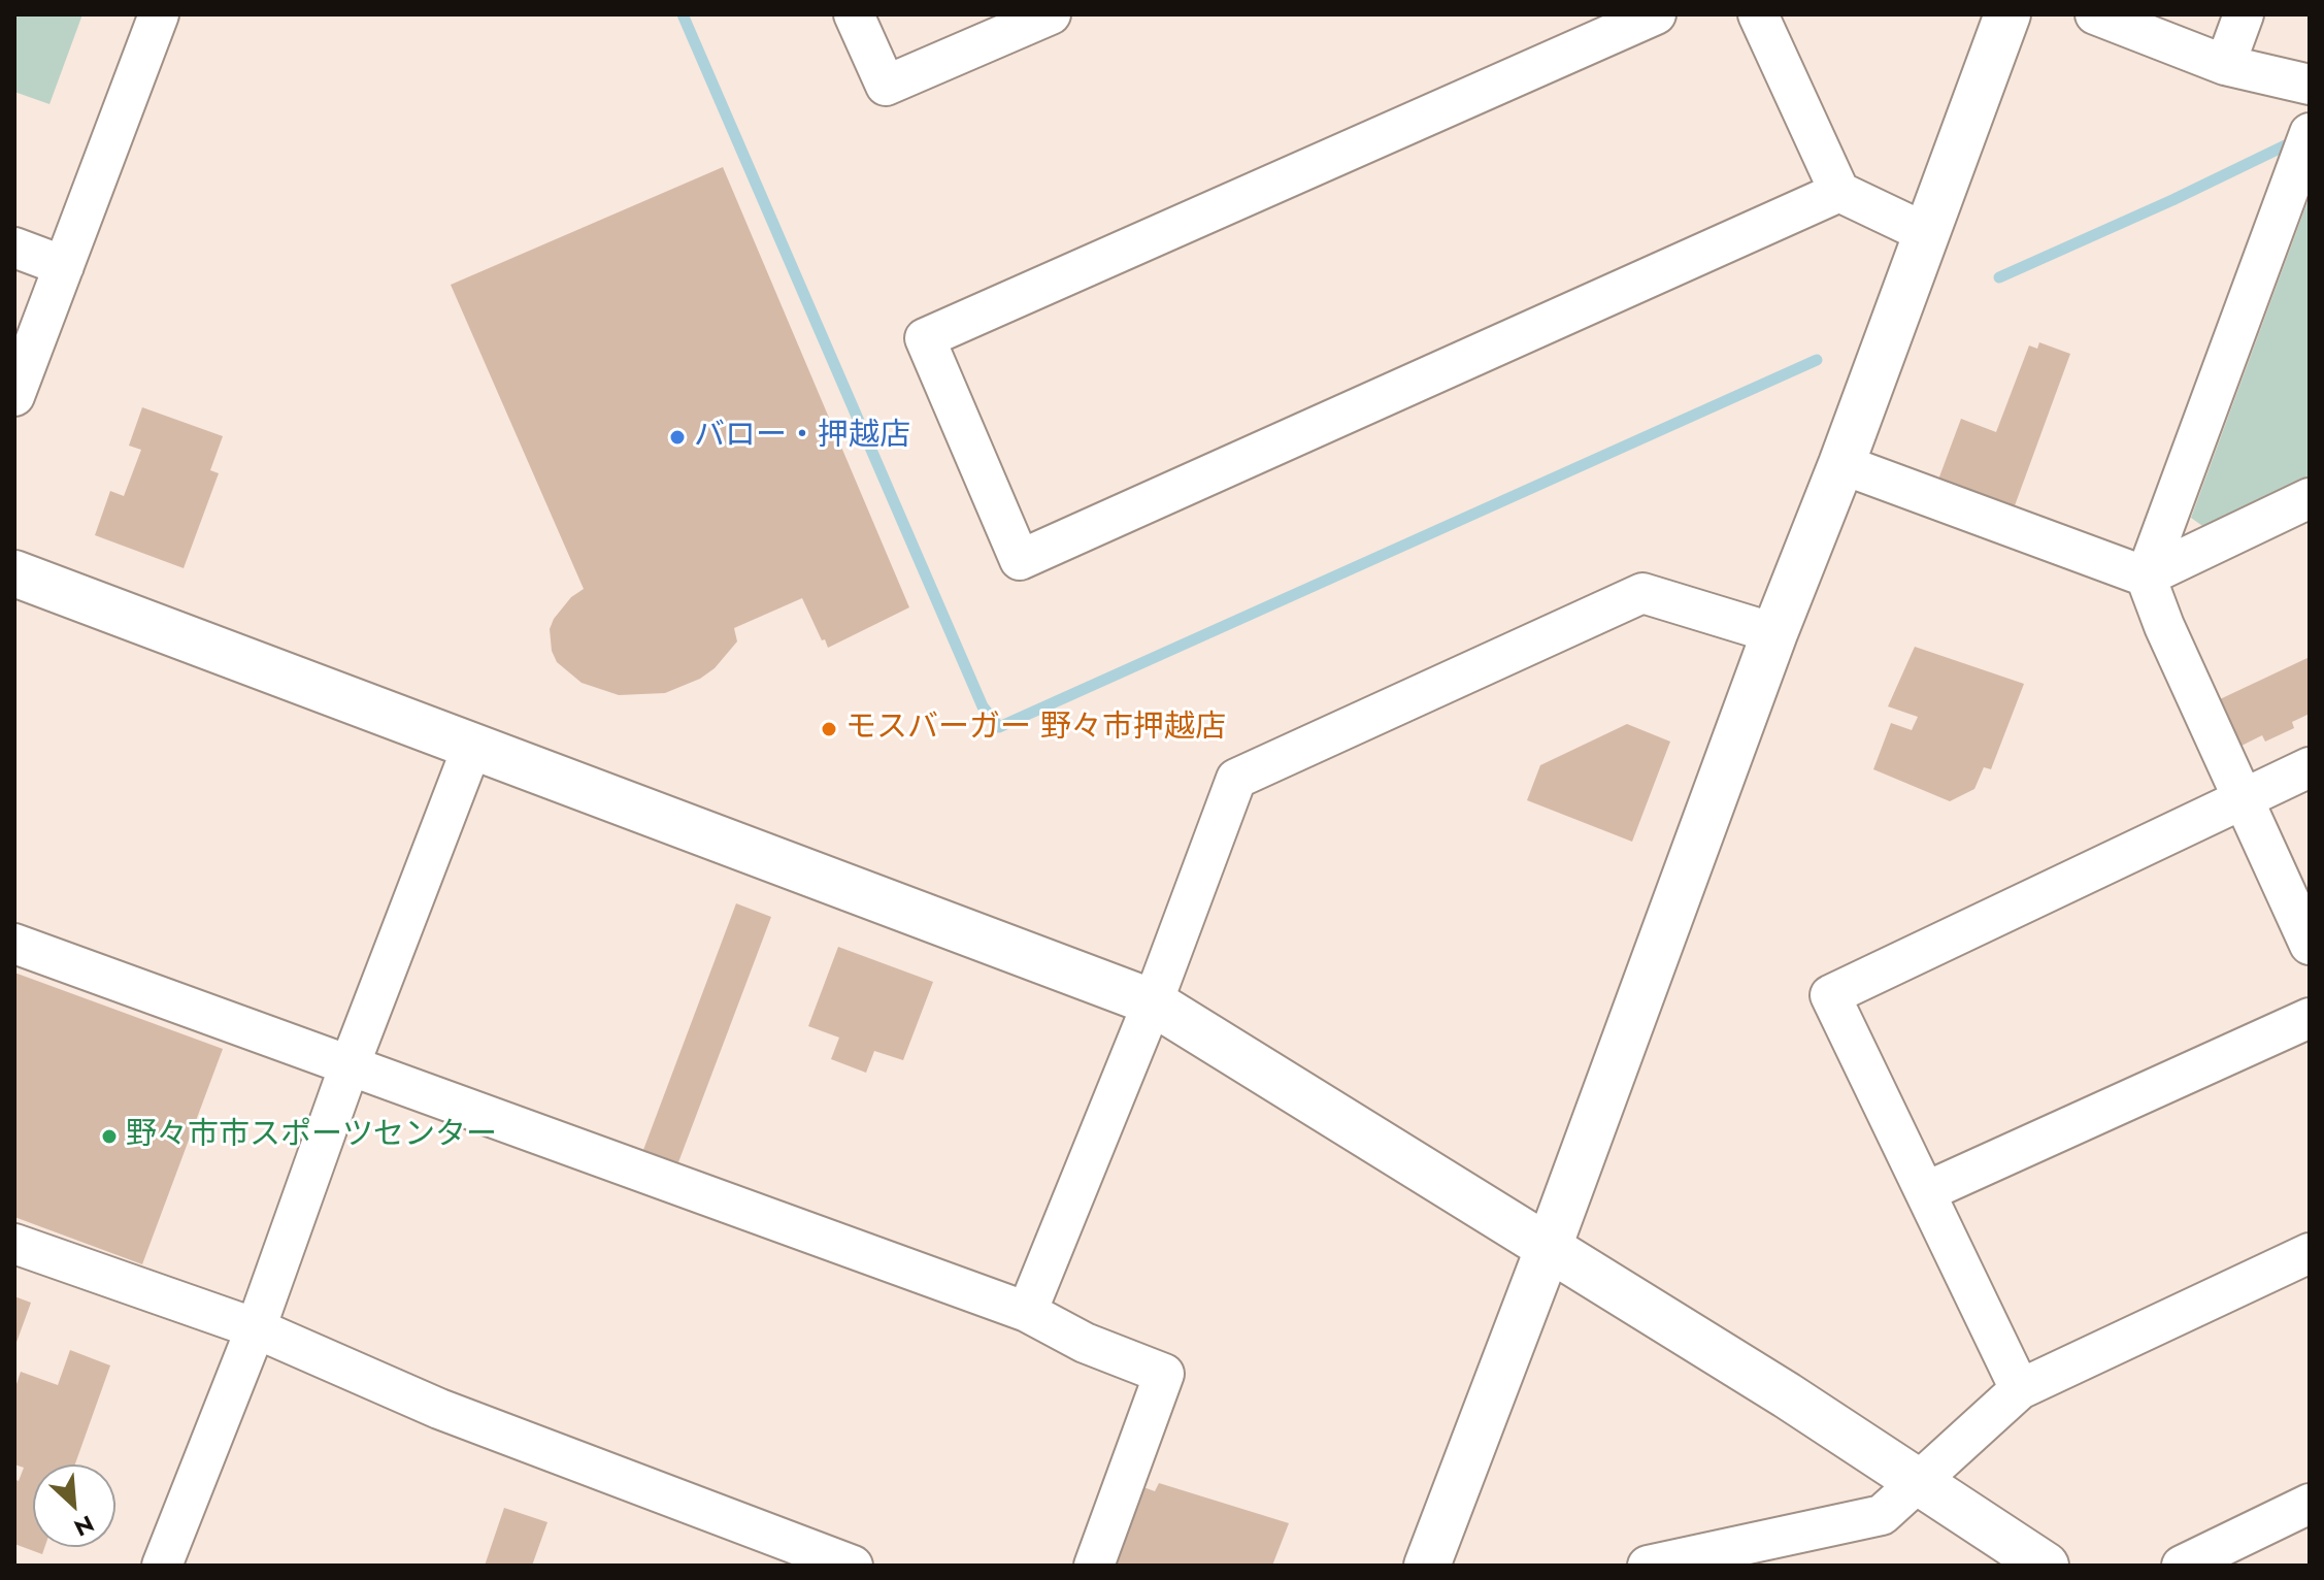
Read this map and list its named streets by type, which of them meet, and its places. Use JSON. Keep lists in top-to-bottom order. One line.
{"places":["バロー・押越店","モスバーガー 野々市押越店","野々市市スポーツセンター"],"north":"bottom right"}
